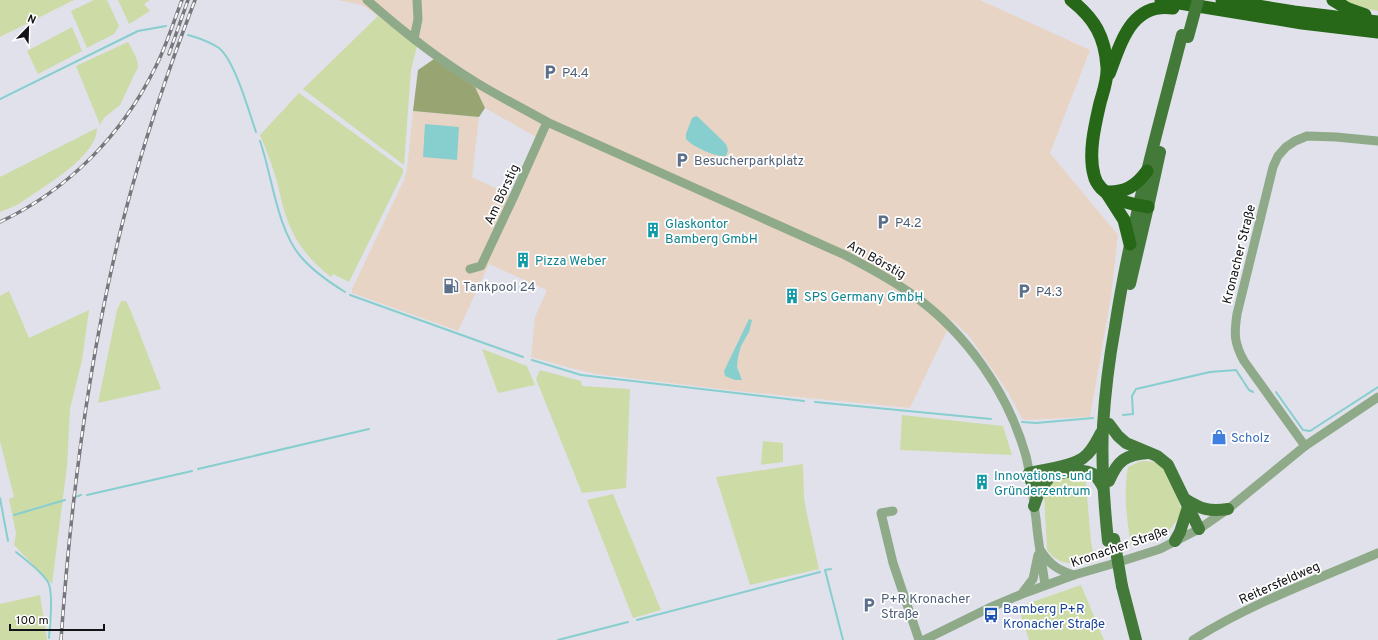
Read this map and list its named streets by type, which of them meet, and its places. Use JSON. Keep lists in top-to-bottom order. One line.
{"streets":{"street":["Am Börstig","Kronacher Straße","Reitersfeldweg"]},"crossings":[["Am Börstig","Kronacher Straße"]],"places":{"parking":["P4.4","Besucherparkplatz","P4.2","P4.3","P+R Kronacher Straße"],"building":["Glaskontor Bamberg GmbH","Pizza Weber","SPS Germany GmbH","Innovations- und Gründerzentrum"],"fuel station":["Tankpool 24"],"shop":["Scholz"],"bus stop":["Bamberg P+R Kronacher Straße"]},"scale_bar":"100 m","north":"top right"}
